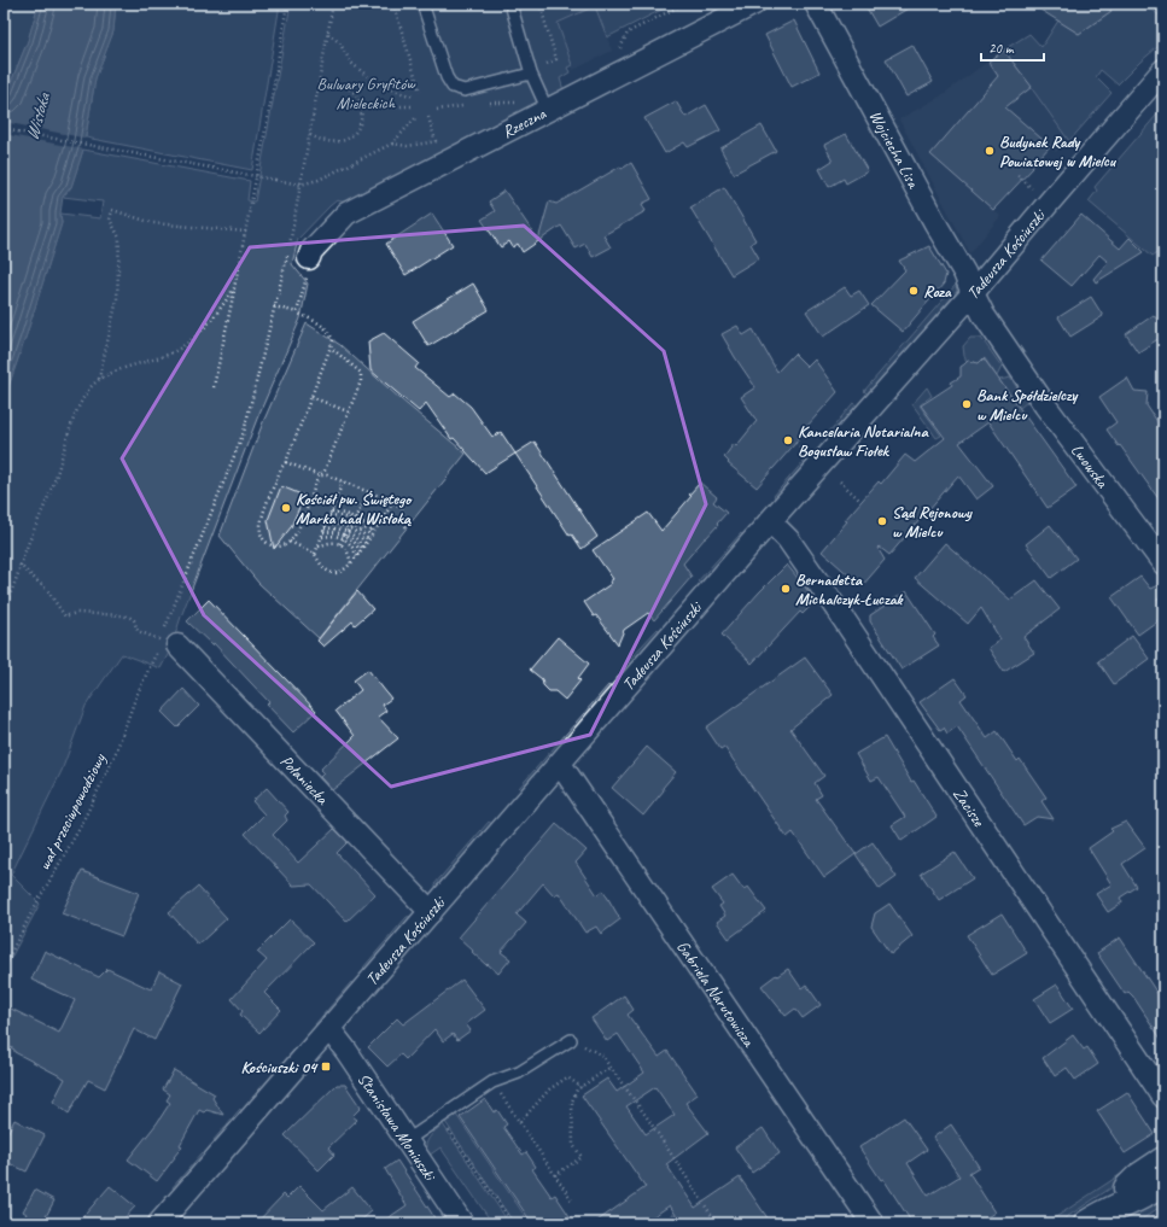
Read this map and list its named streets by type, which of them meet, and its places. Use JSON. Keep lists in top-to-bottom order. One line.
{"streets":{"street":["Rzeczna","Wojciecha Lisa","Tadeusza Kościuszki","Lwowska","Połaniecka","Zacisze","Gabriela Narutowicza","Stanisława Moniuszki"],"path":["wał przeciwpowodziowy"]},"crossings":[["Wojciecha Lisa","Tadeusza Kościuszki"],["Wojciecha Lisa","Lwowska"],["Tadeusza Kościuszki","Lwowska"],["Tadeusza Kościuszki","Połaniecka"],["Tadeusza Kościuszki","Zacisze"],["Tadeusza Kościuszki","Gabriela Narutowicza"],["Tadeusza Kościuszki","Stanisława Moniuszki"]],"water":["Wisłoka"],"parks":["Bulwary Gryfitów Mieleckich"],"places":{"other":["Budynek Rady Powiatowej w Mielcu","Roza","Bank Spółdzielczy w Mielcu","Kancelaria Notarialna Bogusław Fiołek","Kościół pw. Świętego Marka nad Wisłoką","Sąd Rejonowy w Mielcu","Bernadetta Michalczyk-Łuczak"],"transit":["Kościuszki 04"]},"scale_bar":"20 m"}
